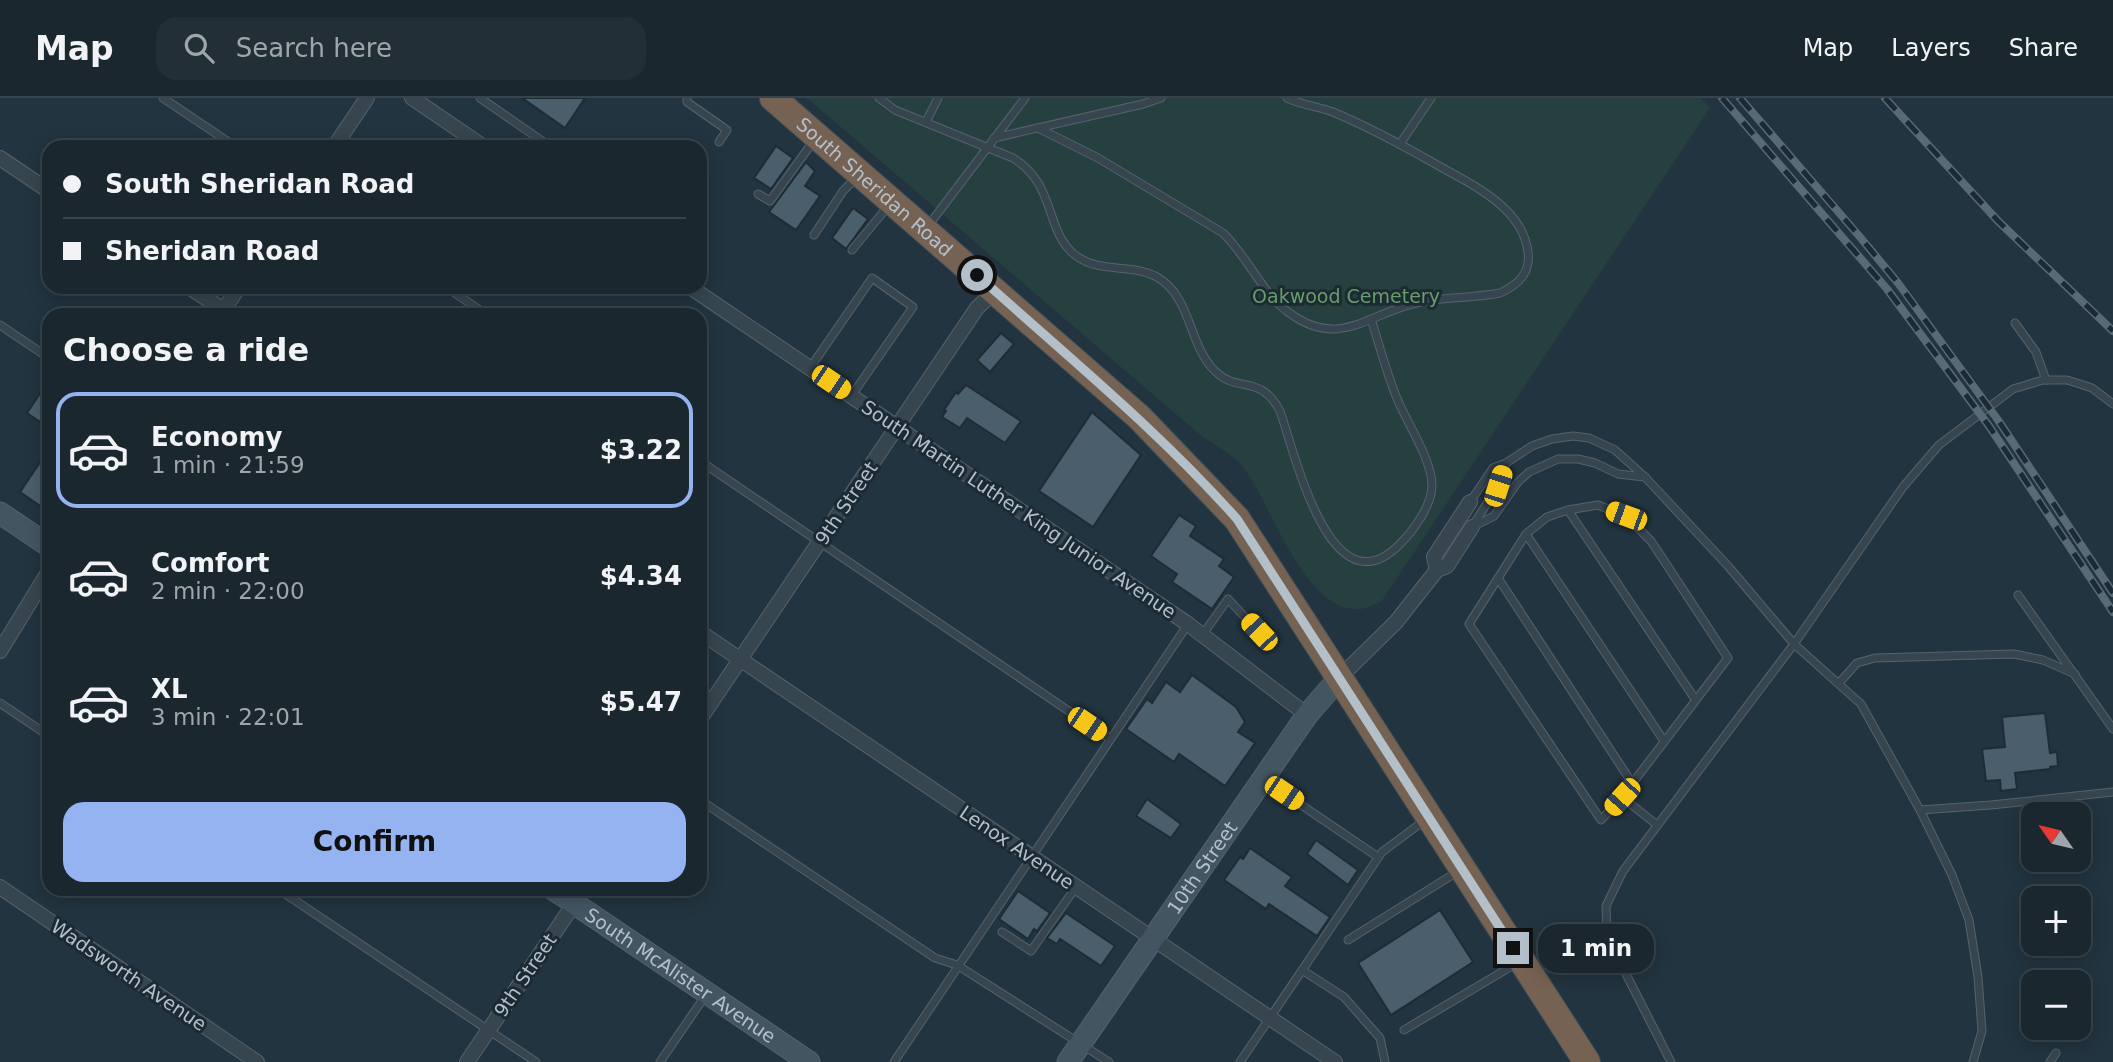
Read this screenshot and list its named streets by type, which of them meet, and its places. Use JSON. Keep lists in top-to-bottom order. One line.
{"streets":{"highway":["South Sheridan Road"],"street":["9th Street","South Martin Luther King Junior Avenue","Lenox Avenue","10th Street","Wadsworth Avenue","South McAlister Avenue"]},"crossings":[["South Sheridan Road","9th Street"],["South Sheridan Road","10th Street"],["9th Street","South Martin Luther King Junior Avenue"],["9th Street","Lenox Avenue"],["9th Street","South McAlister Avenue"],["South Martin Luther King Junior Avenue","10th Street"],["Lenox Avenue","10th Street"]],"parks":["Oakwood Cemetery"],"north":"top left","page":{"header":"Map","search":"Search here","nav":["Map","Layers","Share"],"banner":["South Sheridan Road","Sheridan Road"],"heading":"Choose a ride","list":[{"name":"Economy","note":"1 min · 21:59","value":"$3.22"},{"name":"Comfort","note":"2 min · 22:00","value":"$4.34"},{"name":"XL","note":"3 min · 22:01","value":"$5.47"}],"buttons":"Confirm","map_buttons":["+","−"],"bubble":"1 min"}}
